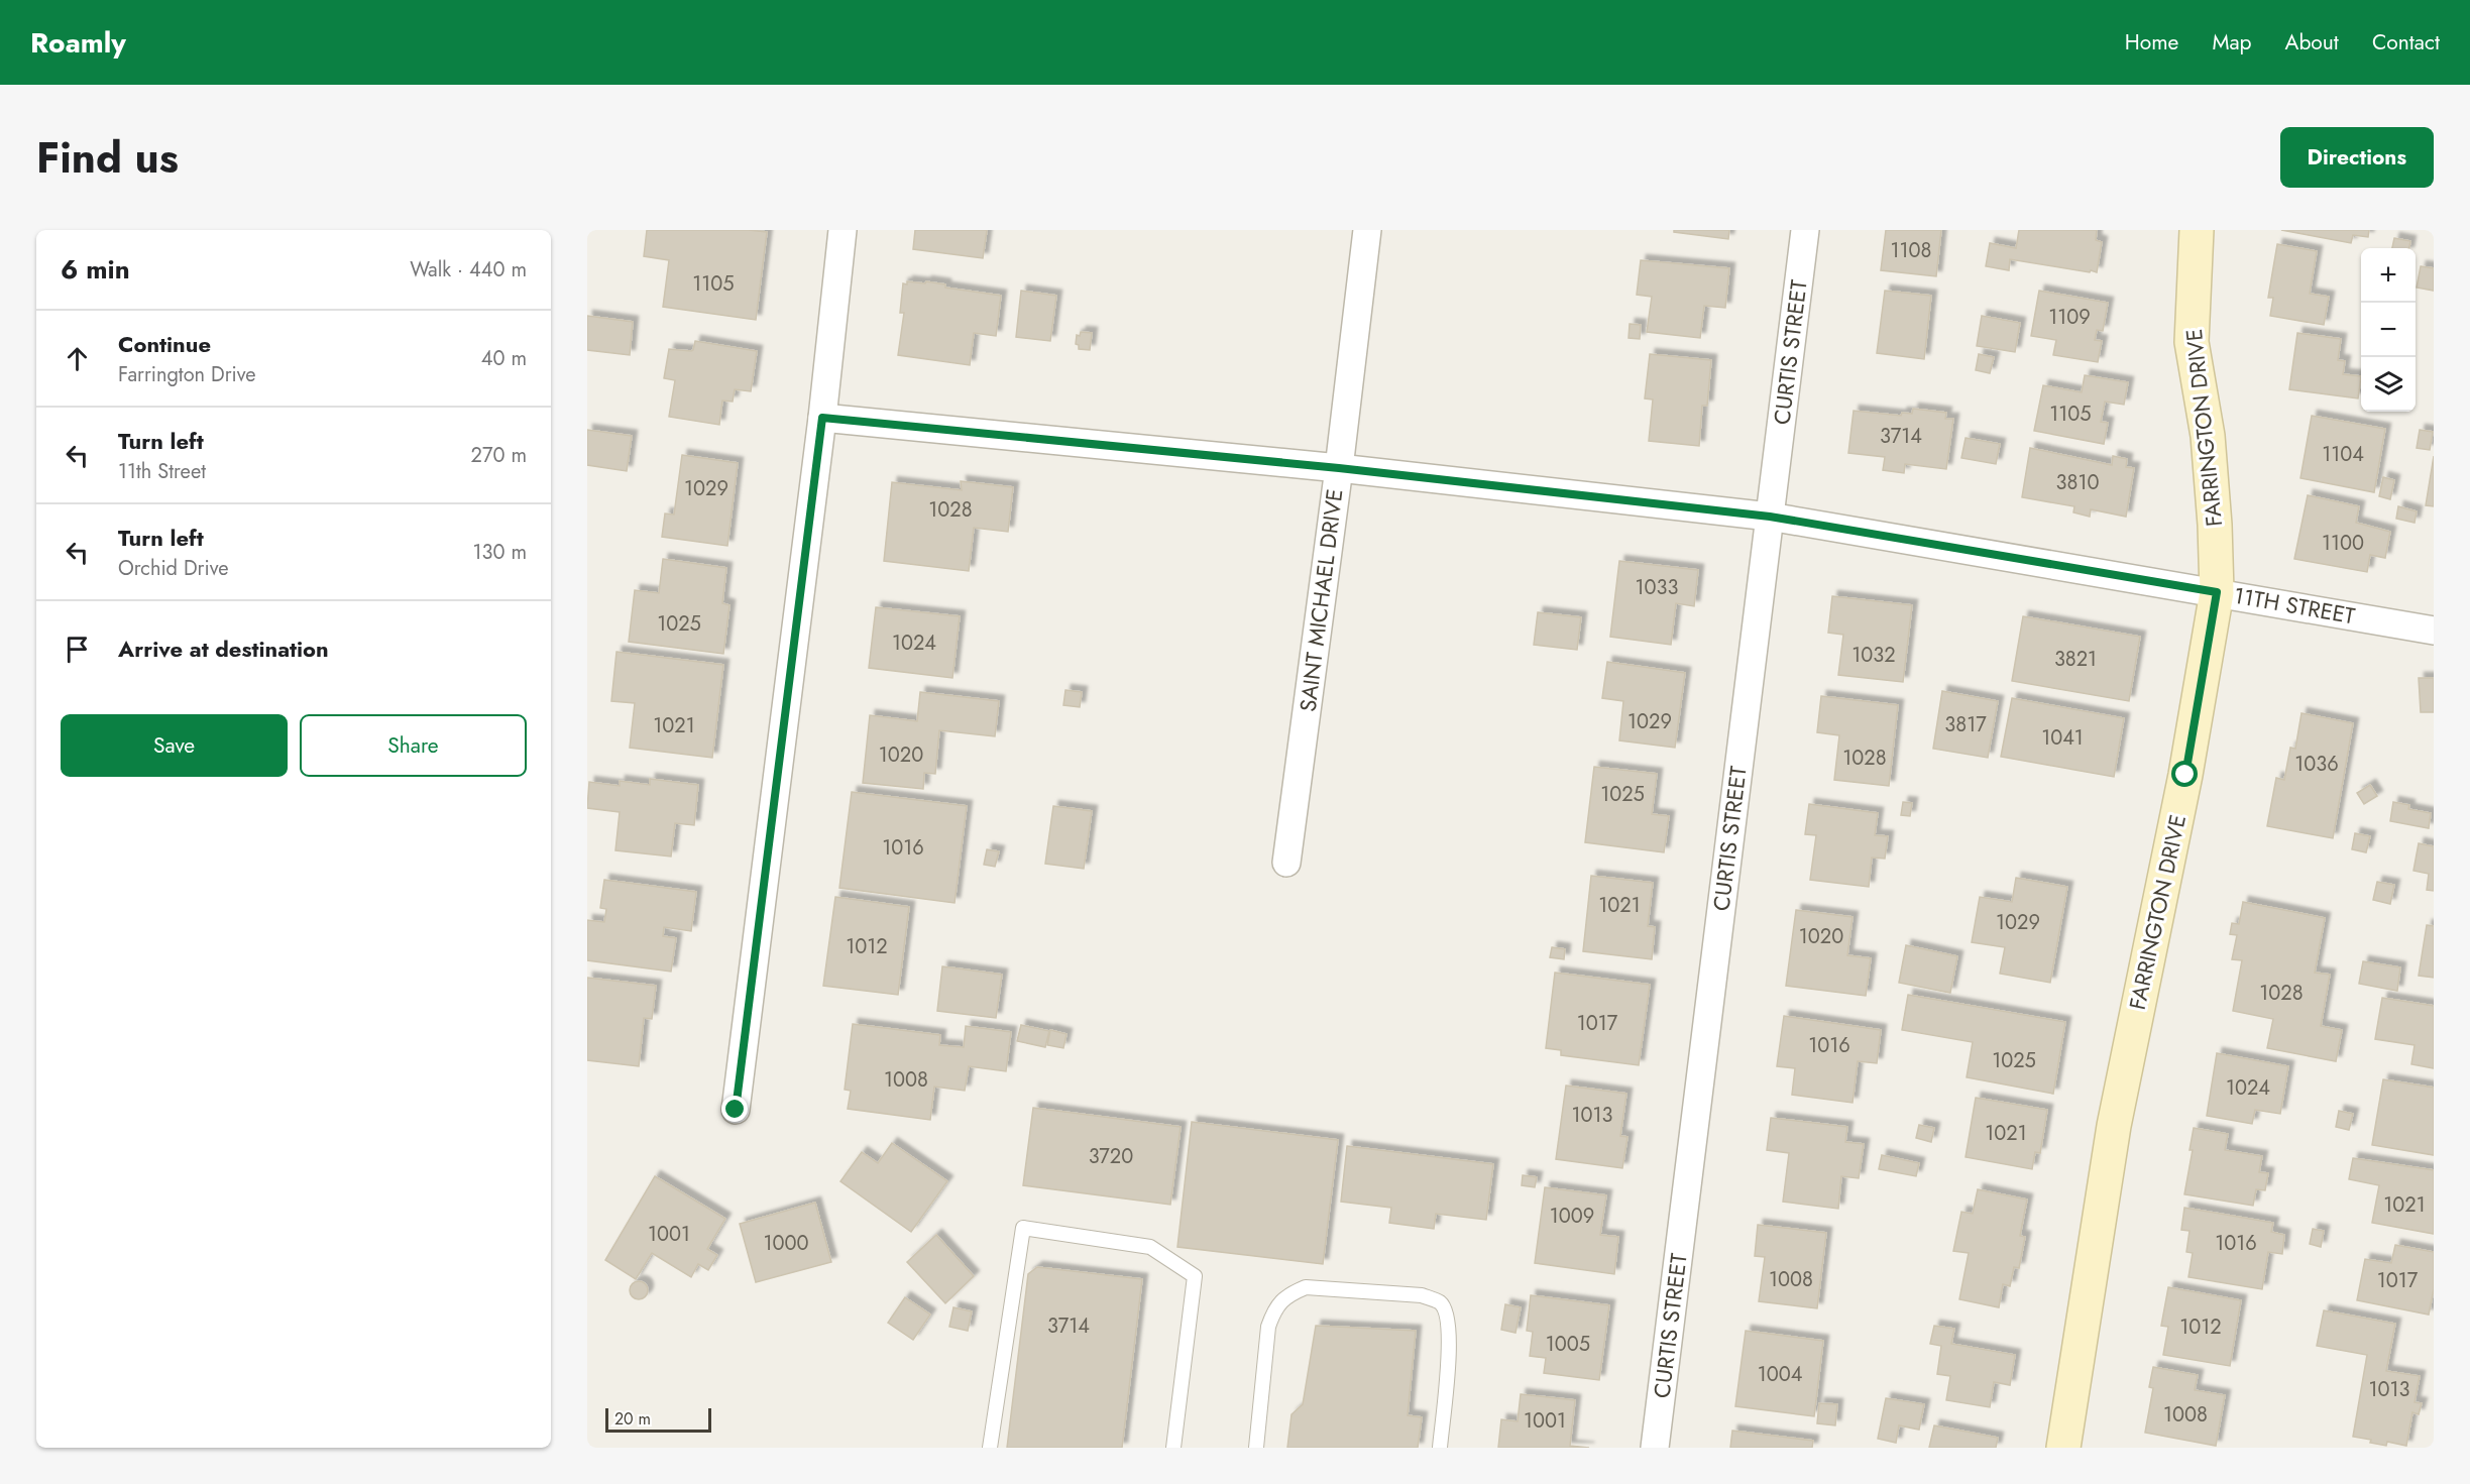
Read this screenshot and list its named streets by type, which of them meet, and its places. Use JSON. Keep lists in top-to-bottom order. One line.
{"streets":{"street":["CURTIS STREET","FARRINGTON DRIVE","SAINT MICHAEL DRIVE","11TH STREET"]},"crossings":[["CURTIS STREET","11TH STREET"],["FARRINGTON DRIVE","11TH STREET"],["SAINT MICHAEL DRIVE","11TH STREET"]],"house_numbers":["1108","1105","1109","1105","3714","1104","3810","1029","1028","1100","1033","1025","1024","1032","3821","1029","3817","1021","1041","1020","1028","1036","1025","1016","1021","1029","1020","1012","1028","1017","1016","1025","1008","1024","1013","1021","3720","1021","1009","1001","1000","1016","1008","1017","3714","1012","1005","1004","1013","1008","1001"],"scale_bar":"20 m","page":{"header":"Roamly","nav":["Home","Map","About","Contact"],"title":"Find us","buttons":["Directions",["Save","Share"]],"heading":["6 min","Walk · 440 m"],"map_buttons":["+","−"],"list":[["Continue","Farrington Drive","40 m"],["Turn left","11th Street","270 m"],["Turn left","Orchid Drive","130 m"],"Arrive at destination"],"scale":"20 m"}}
